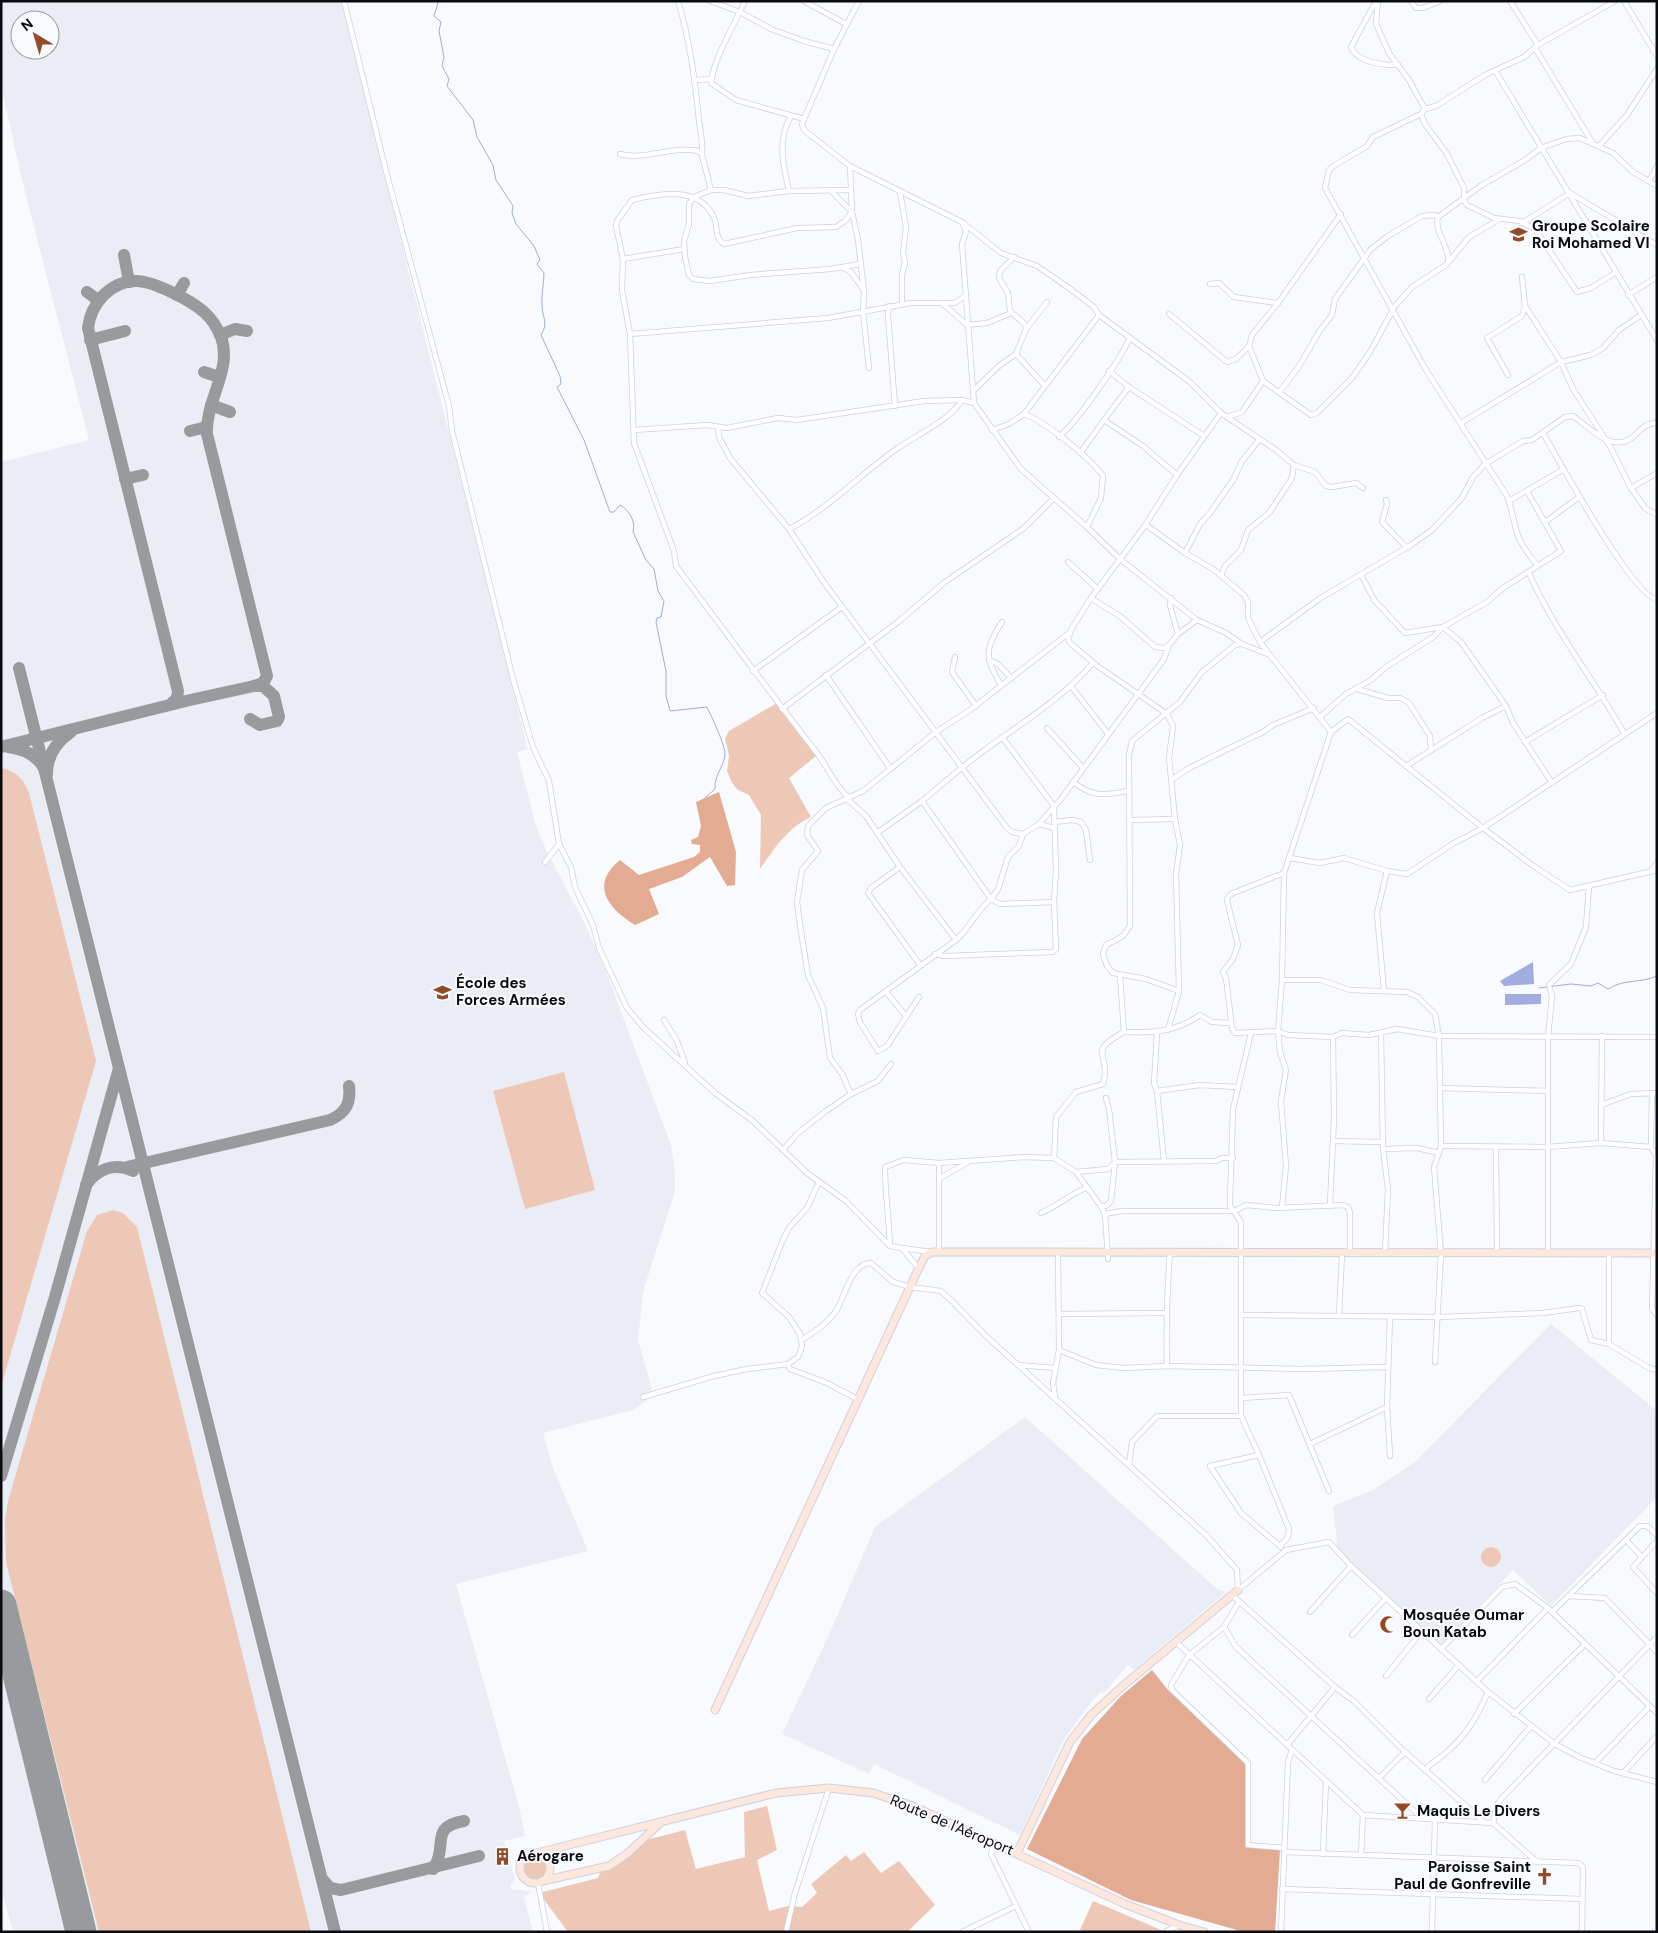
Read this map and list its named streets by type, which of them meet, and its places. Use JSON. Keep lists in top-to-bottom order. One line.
{"streets":{"street":["Route de l'Aéroport"]},"places":{"school or university":["Groupe Scolaire Roi Mohamed VI","École des Forces Armées"],"mosque":["Mosquée Oumar Boun Katab"],"bar":["Maquis Le Divers"],"building":["Aérogare"],"church":["Paroisse Saint Paul de Gonfreville"]},"north":"top left"}
